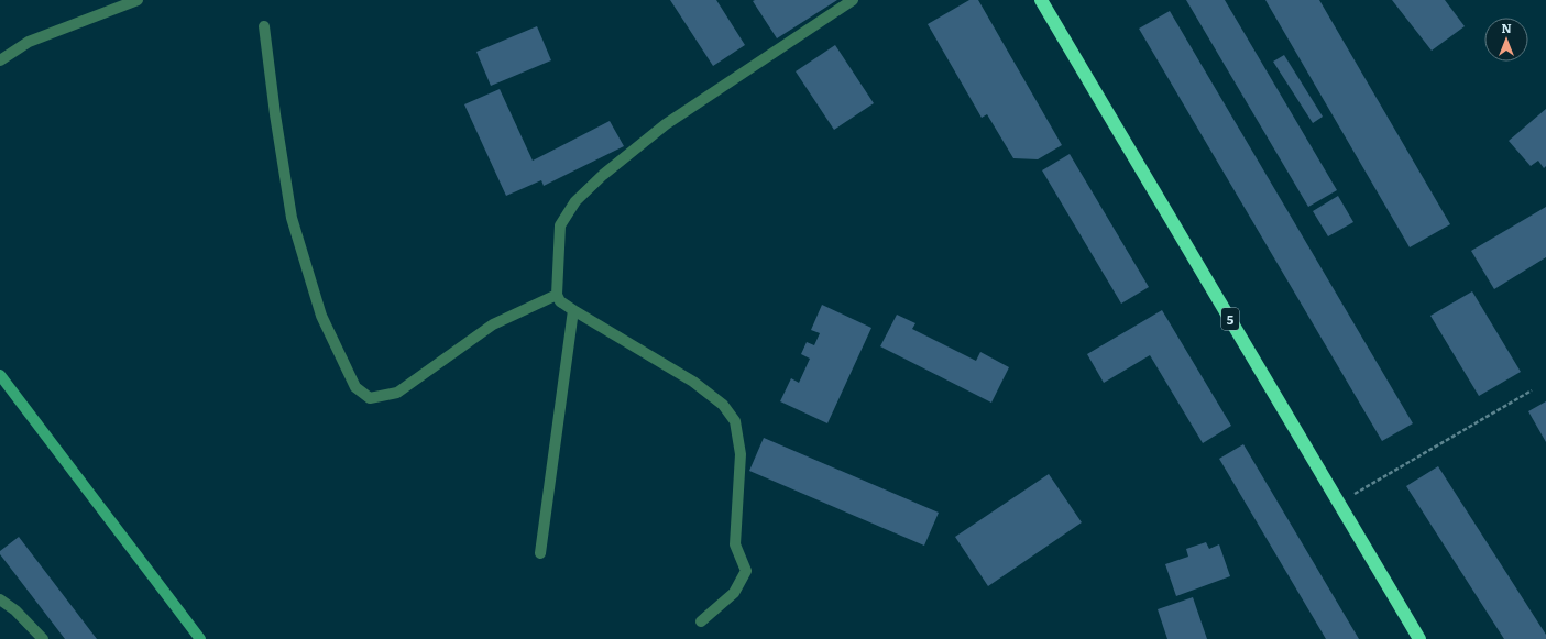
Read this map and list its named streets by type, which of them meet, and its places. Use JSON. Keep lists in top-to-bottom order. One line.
{"streets":{"highway":["5"]},"north":"top"}
